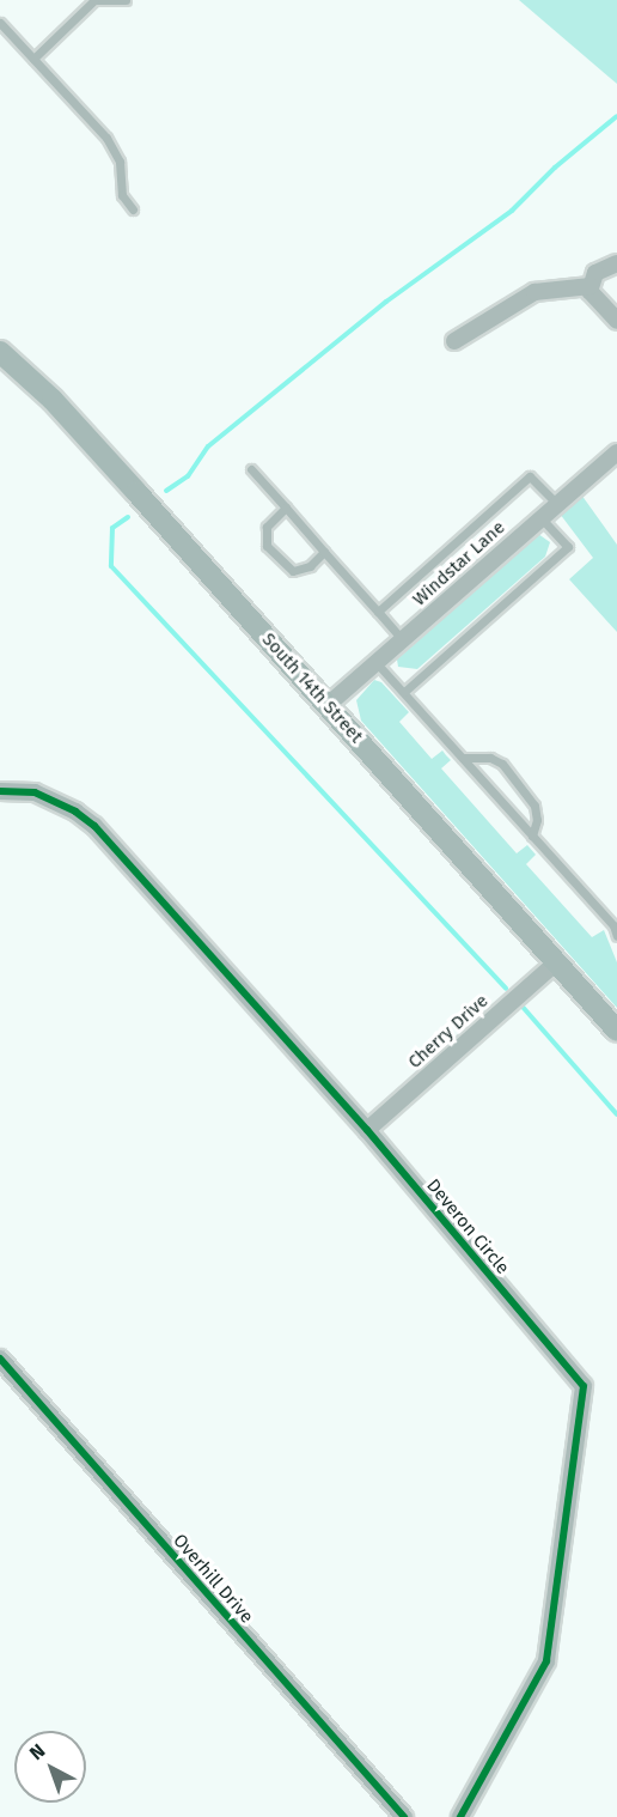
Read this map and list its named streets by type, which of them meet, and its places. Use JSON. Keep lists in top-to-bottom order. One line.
{"streets":{"main road":["South 14th Street"],"street":["Windstar Lane","Cherry Drive","Deveron Circle","Overhill Drive"]},"crossings":[["Windstar Lane","South 14th Street"],["South 14th Street","Cherry Drive"],["Cherry Drive","Deveron Circle"]],"north":"top left"}
